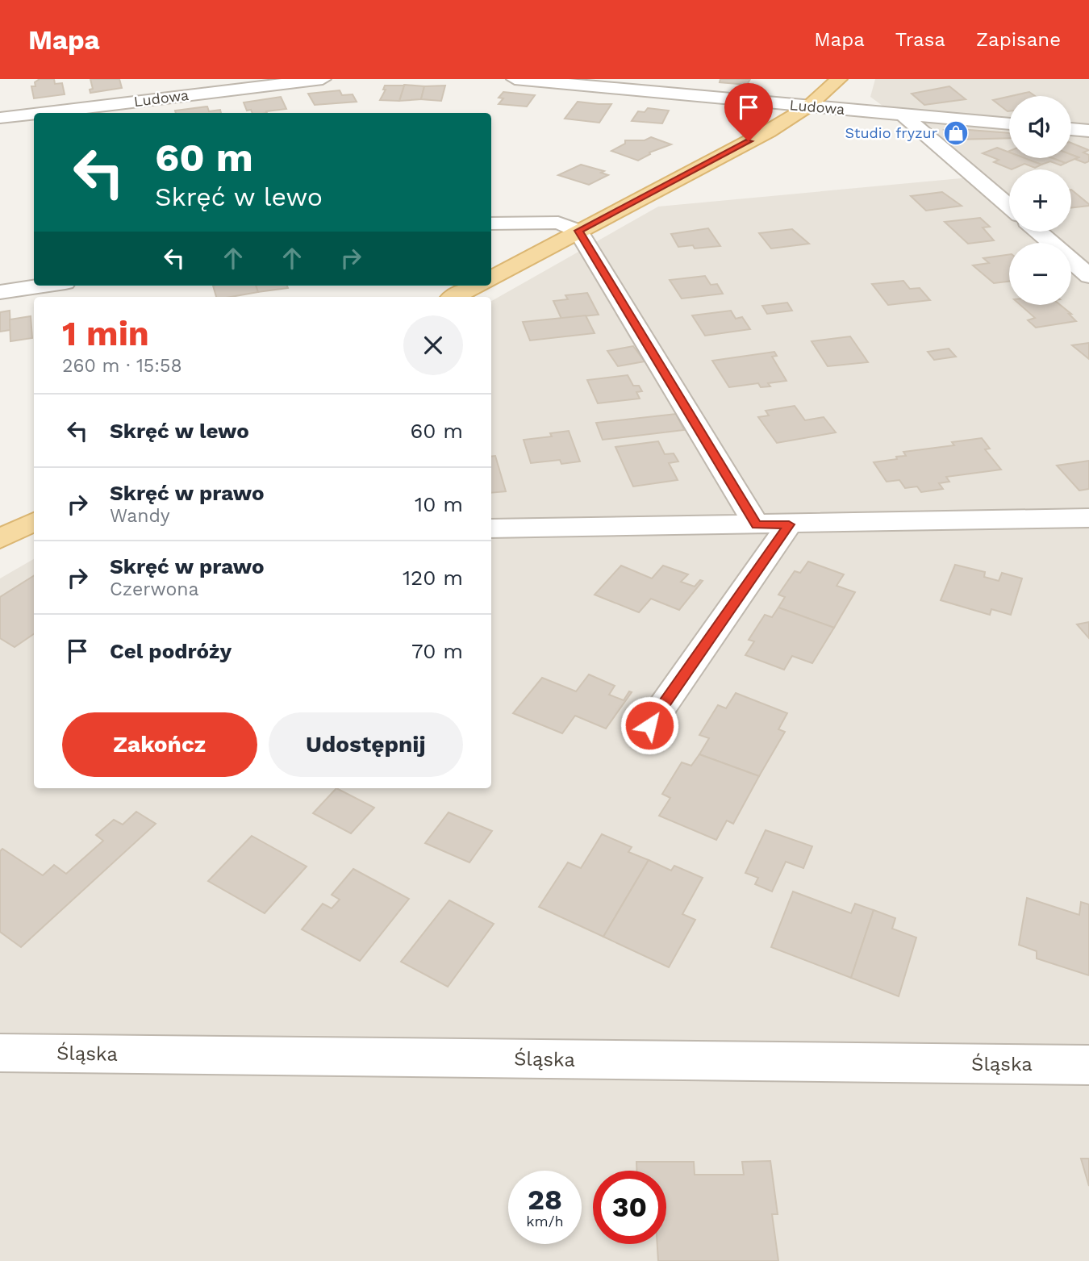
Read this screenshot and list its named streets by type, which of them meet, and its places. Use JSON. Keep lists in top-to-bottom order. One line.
{"streets":{"street":["Ludowa","Śląska"]},"places":{"shop":["Studio fryzur"]},"page":{"header":"Mapa","nav":["Mapa","Trasa","Zapisane"],"map_buttons":["+","−"],"turn":["60 m","Skręć w lewo"],"heading":["1 min","260 m · 15:58"],"list":[{"name":"Skręć w lewo","value":"60 m"},{"name":"Skręć w prawo","note":"Wandy","value":"10 m"},{"name":"Skręć w prawo","note":"Czerwona","value":"120 m"},{"name":"Cel podróży","value":"70 m"}],"buttons":["Zakończ","Udostępnij"],"speed":"28 km/h","limit":"30"}}
